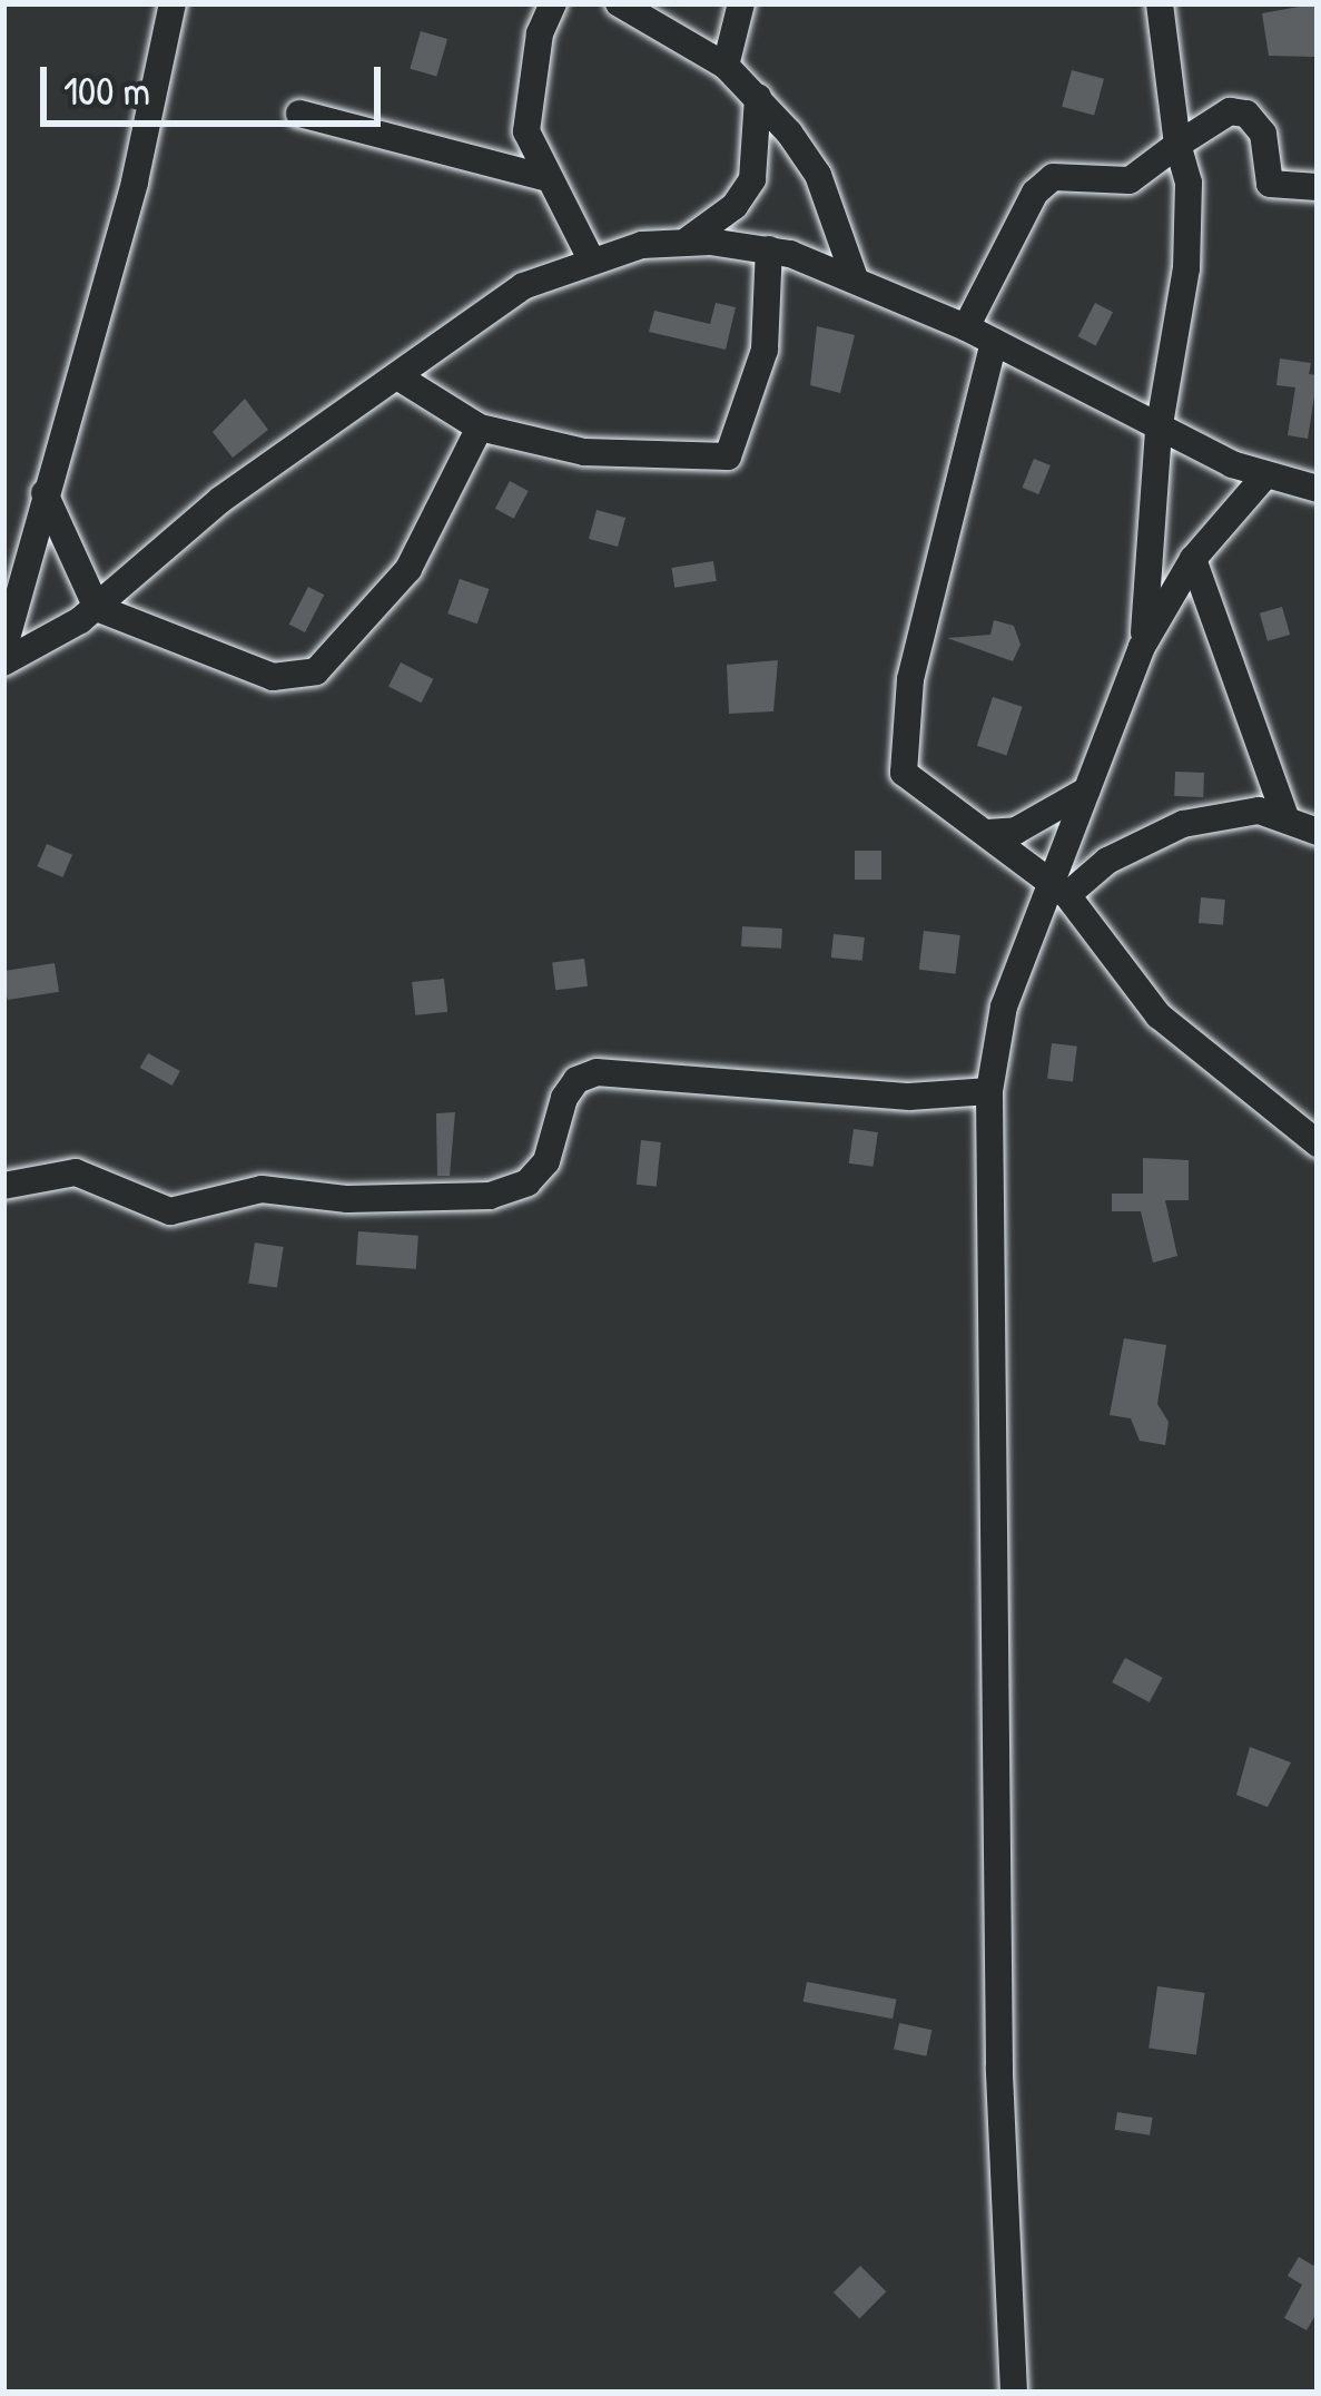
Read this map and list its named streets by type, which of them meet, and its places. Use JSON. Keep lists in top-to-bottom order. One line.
{"scale_bar":"100 m"}
